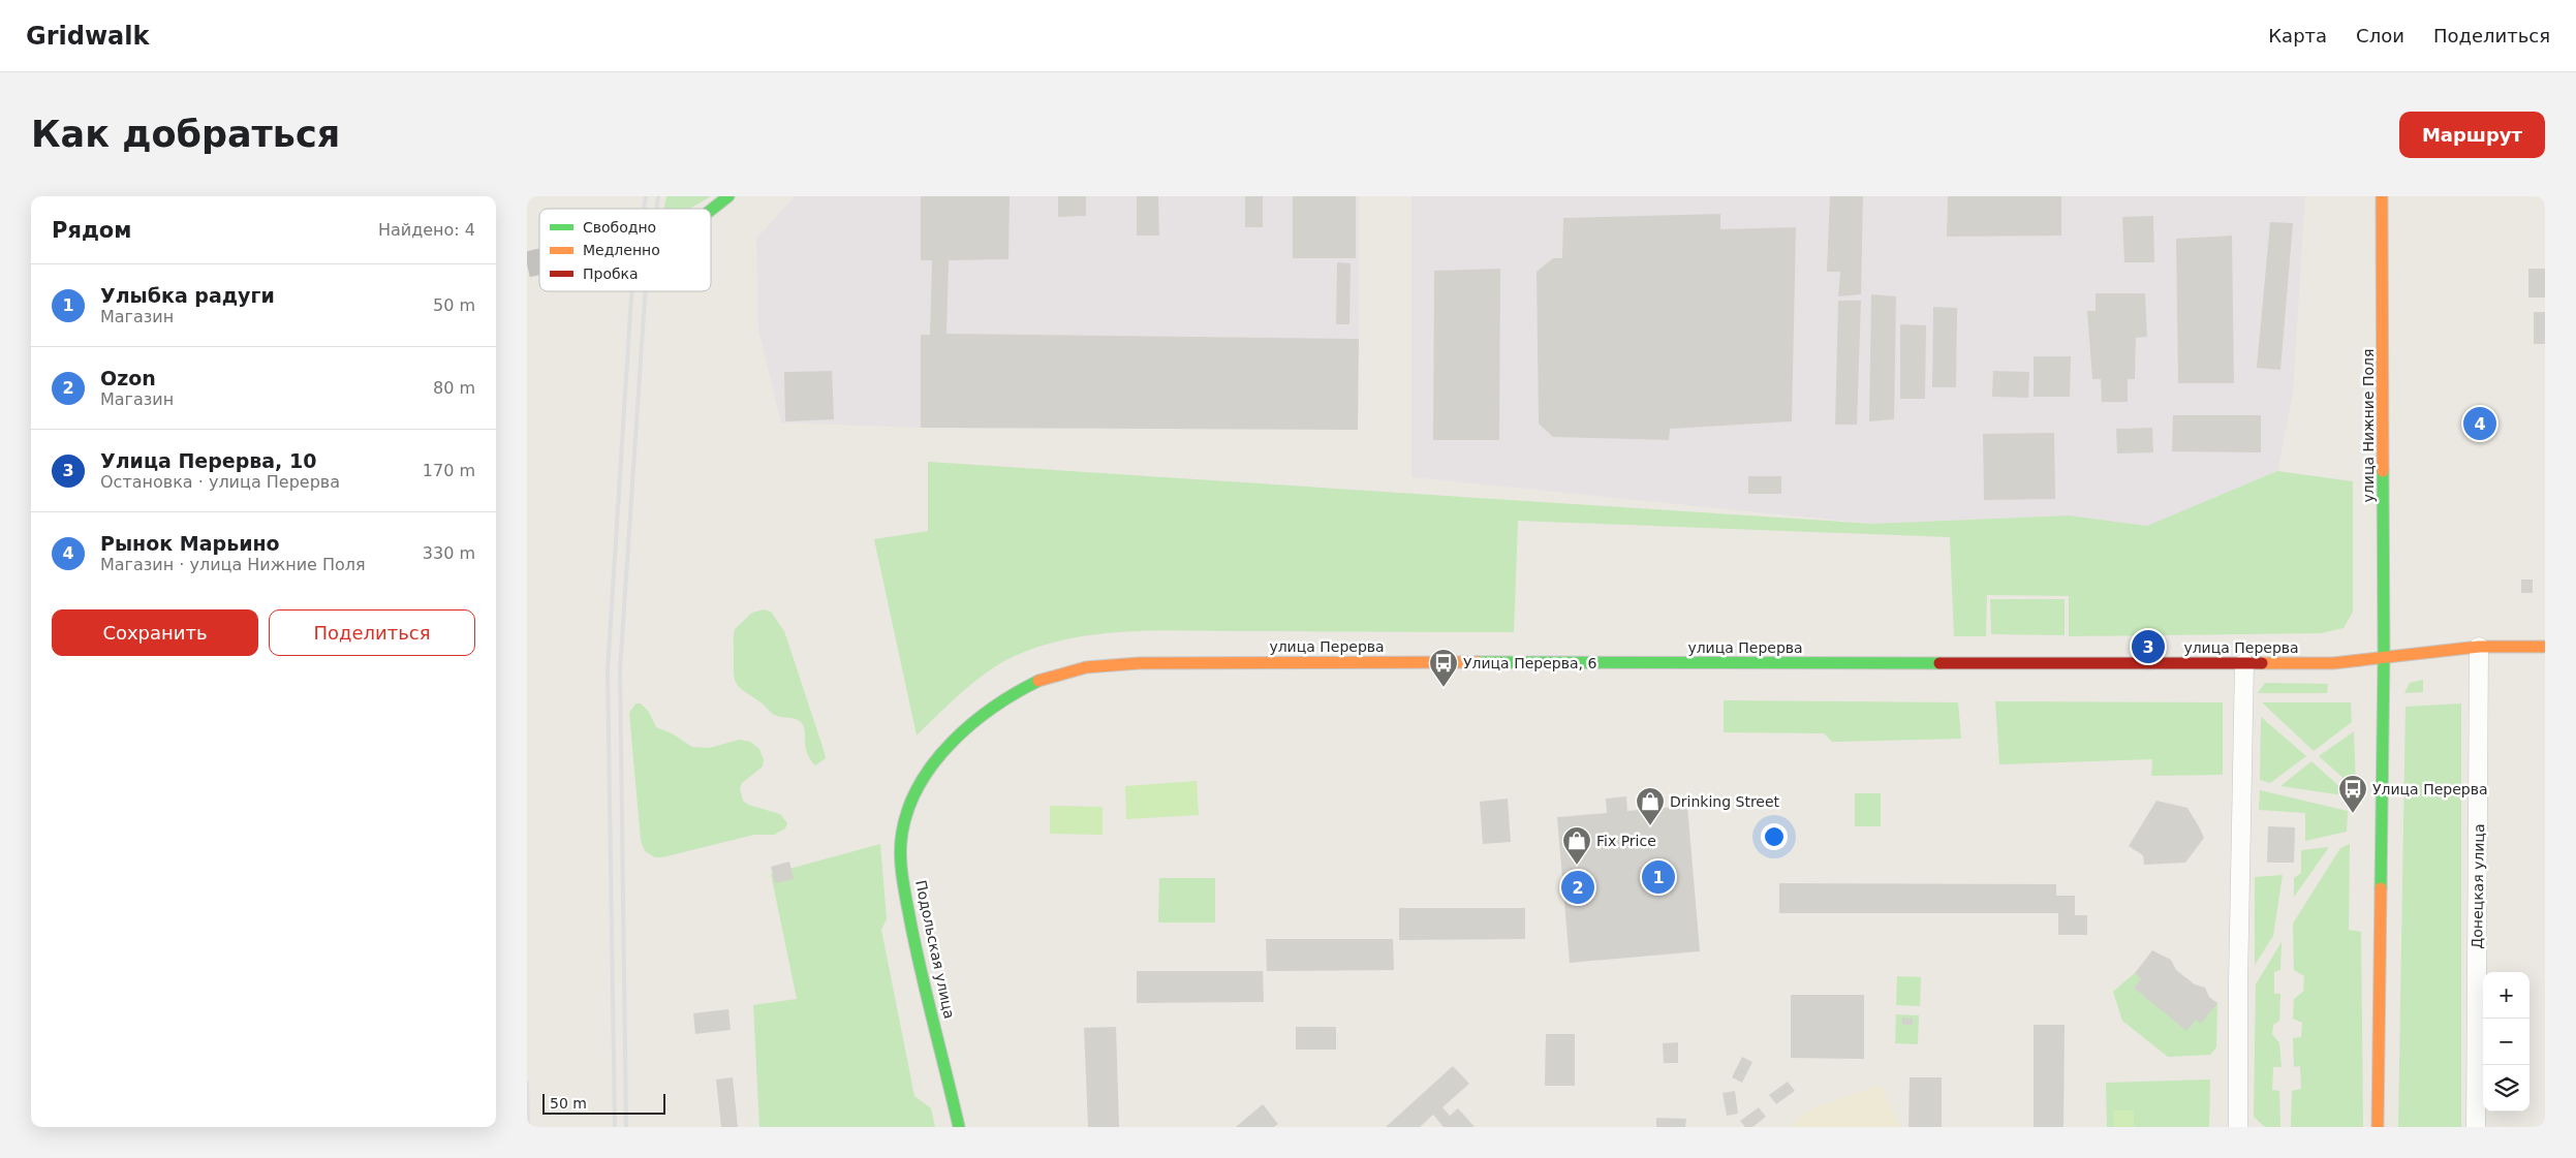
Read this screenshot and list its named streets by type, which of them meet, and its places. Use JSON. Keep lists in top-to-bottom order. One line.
{"streets":{"street":["улица Нижние Поля","улица Перерва","Донецкая улица","Подольская улица"]},"crossings":[["улица Нижние Поля","улица Перерва"],["улица Перерва","Донецкая улица"],["улица Перерва","Подольская улица"]],"places":{"bus stop":["Улица Перерва, 6","Улица Перерва"],"shop":["Drinking Street","Fix Price"]},"legend":["Свободно","Медленно","Пробка"],"scale_bar":"50 m","page":{"header":"Gridwalk","nav":["Карта","Слои","Поделиться"],"buttons":["Маршрут",["Сохранить","Поделиться"]],"title":"Как добраться","heading":["Рядом","Найдено: 4"],"list":[{"mark":"1","name":"Улыбка радуги","note":"Магазин","value":"50 m"},{"mark":"2","name":"Ozon","note":"Магазин","value":"80 m"},{"mark":"3","name":"Улица Перерва, 10","note":"Остановка · улица Перерва","value":"170 m"},{"mark":"4","name":"Рынок Марьино","note":"Магазин · улица Нижние Поля","value":"330 m"}],"pins":["4","3","1","2"],"map_buttons":["+","−"],"scale":"50 m"}}
